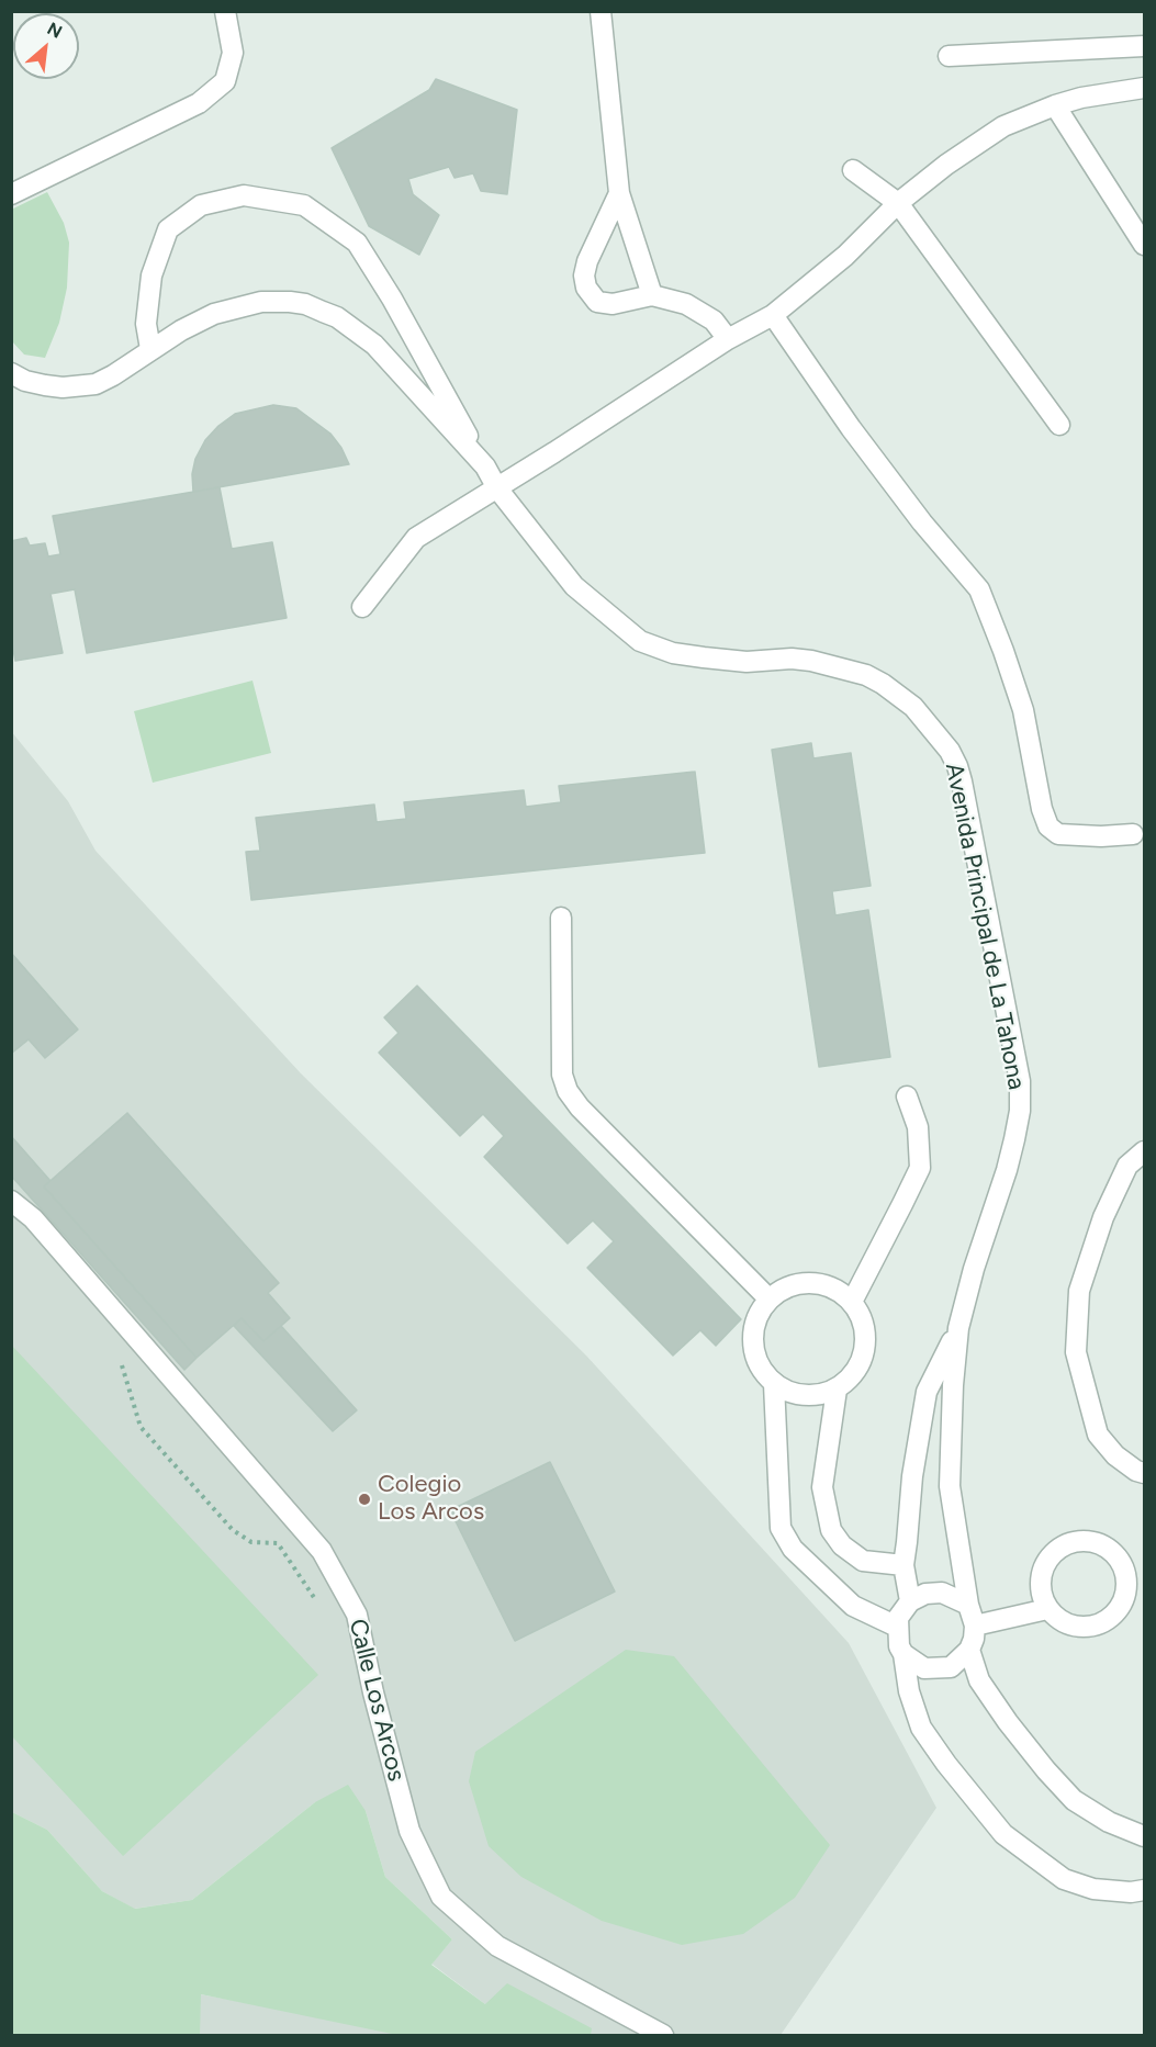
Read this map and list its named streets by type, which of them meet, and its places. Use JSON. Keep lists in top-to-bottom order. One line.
{"streets":{"street":["Avenida Principal de La Tahona","Calle Los Arcos"]},"places":["Colegio Los Arcos"],"north":"top right"}
